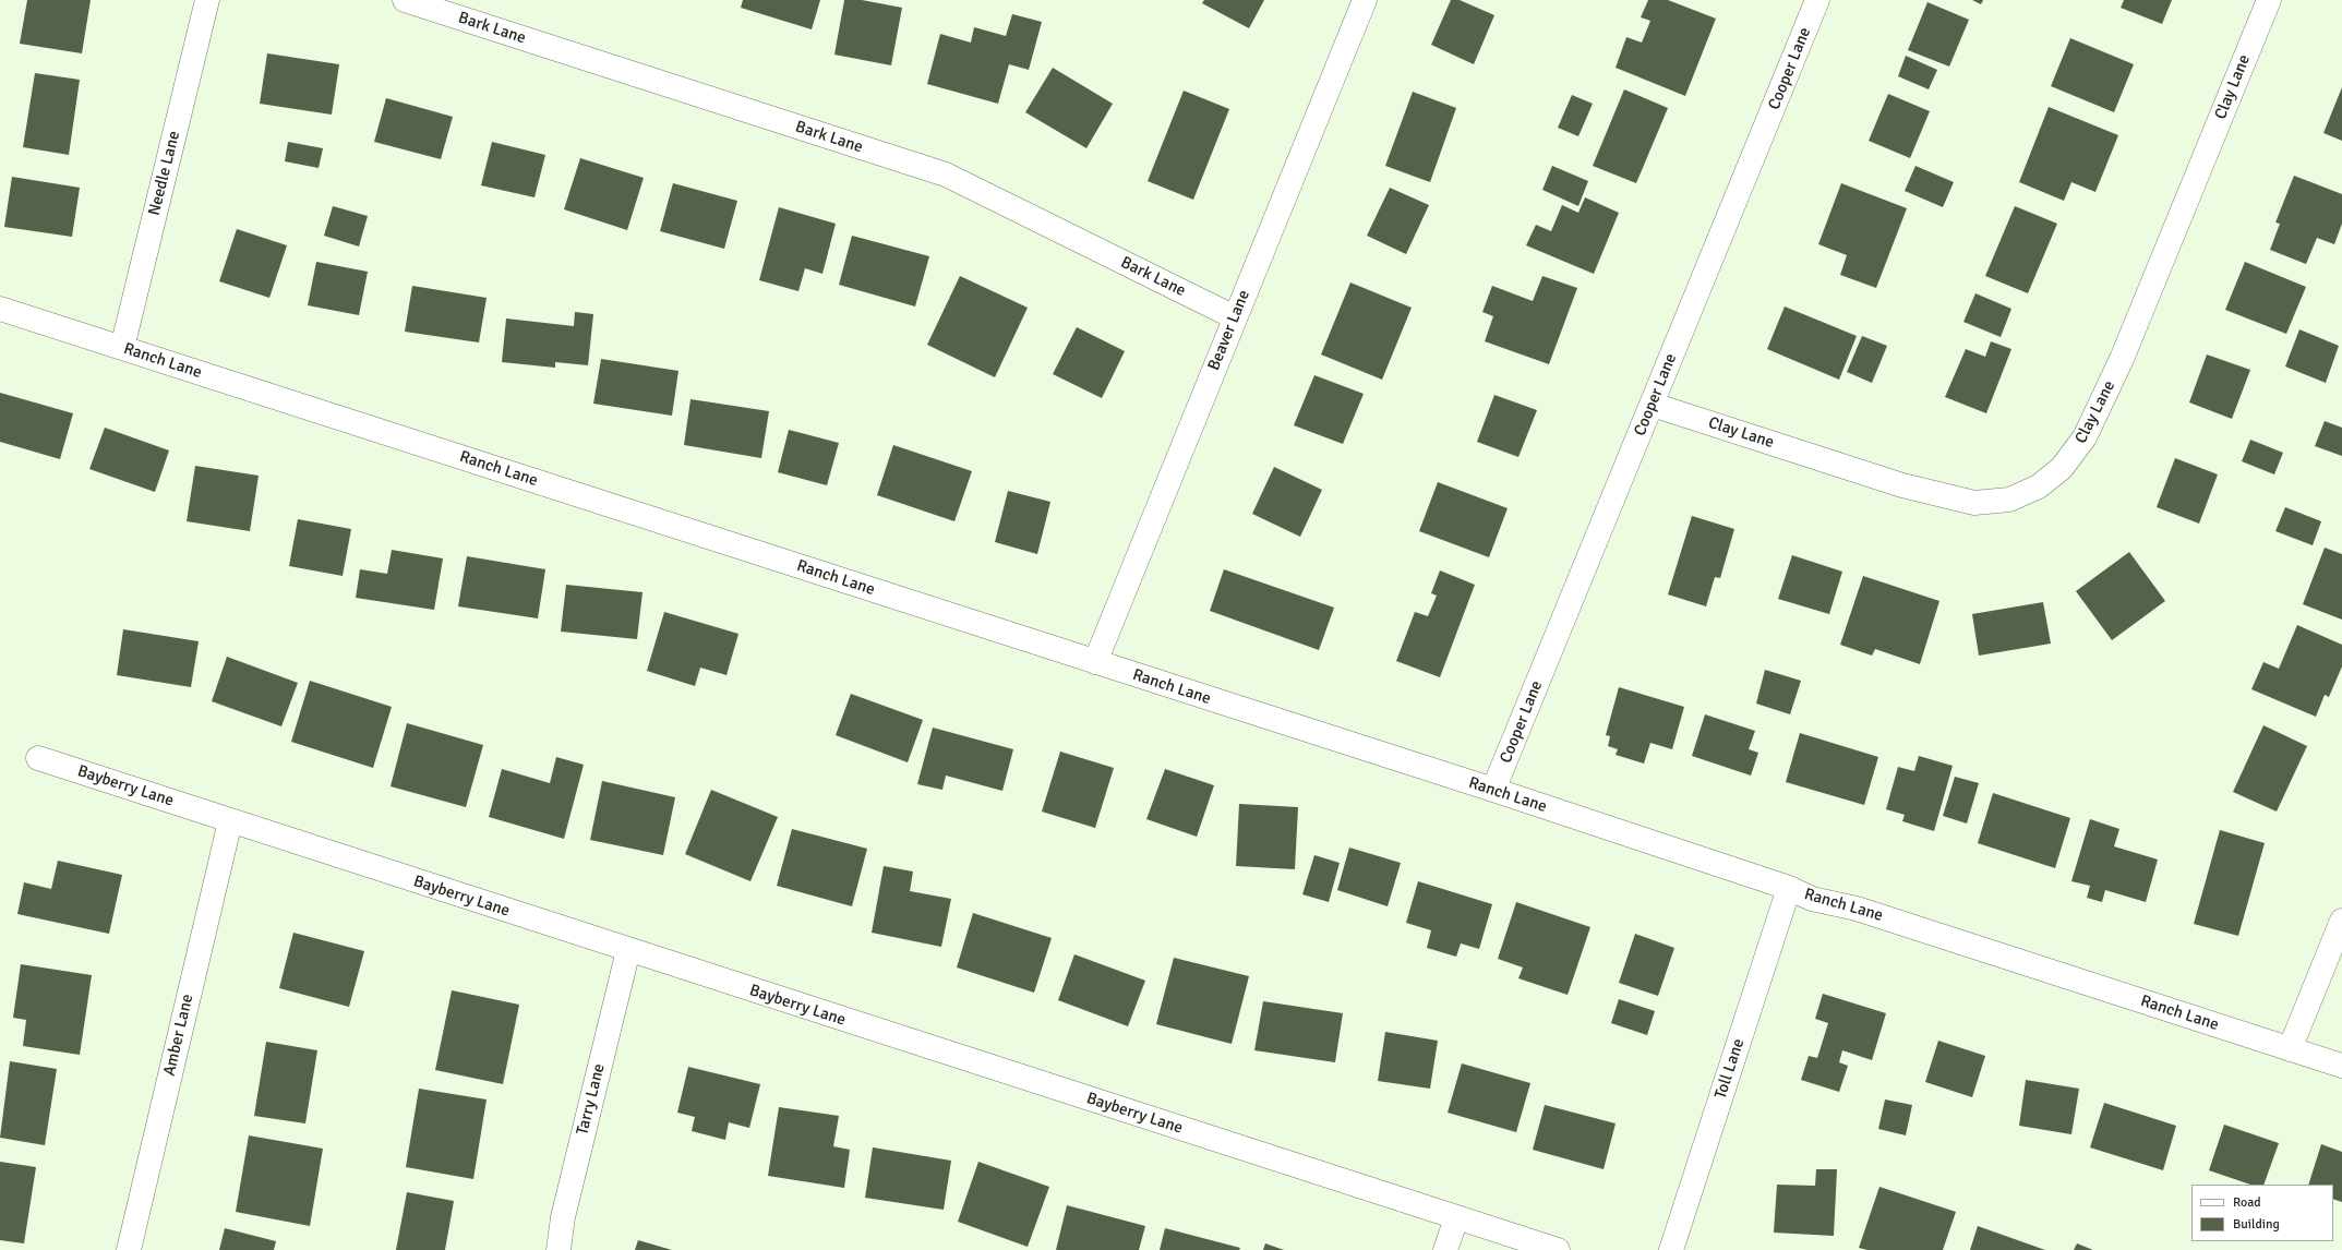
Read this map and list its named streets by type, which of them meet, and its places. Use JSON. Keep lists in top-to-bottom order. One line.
{"streets":{"street":["Bark Lane","Cooper Lane","Clay Lane","Needle Lane","Beaver Lane","Ranch Lane","Bayberry Lane","Amber Lane","Toll Lane","Tarry Lane"]},"crossings":[["Bark Lane","Beaver Lane"],["Cooper Lane","Clay Lane"],["Cooper Lane","Ranch Lane"],["Needle Lane","Ranch Lane"],["Beaver Lane","Ranch Lane"],["Ranch Lane","Toll Lane"],["Bayberry Lane","Amber Lane"],["Bayberry Lane","Tarry Lane"]],"legend":["Road","Building"]}
